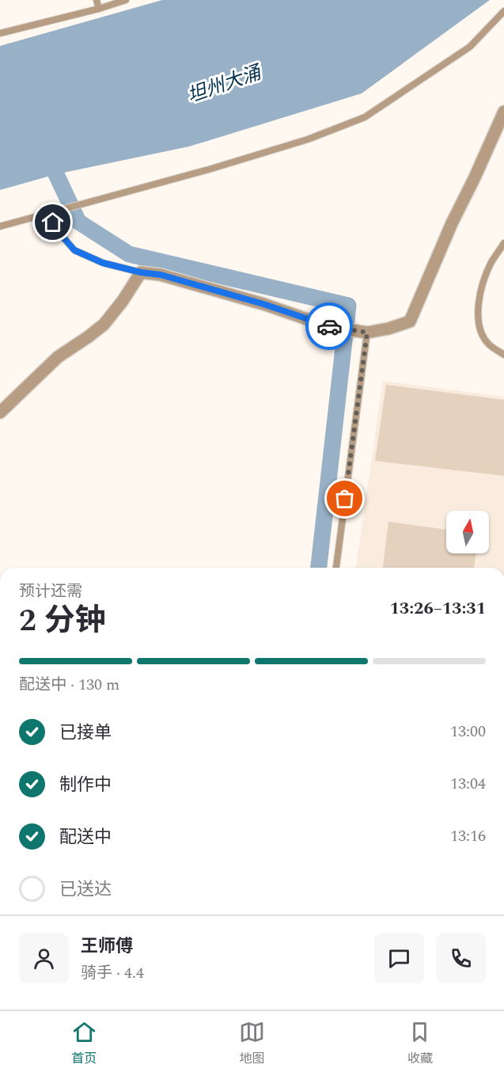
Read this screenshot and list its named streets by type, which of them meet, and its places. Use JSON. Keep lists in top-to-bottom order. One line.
{"water":["坦州大涌"],"north":"top","page":{"heading":["2 分钟","预计还需","13:26–13:31"],"panel":["王师傅","骑手 · 4.4"],"bar":"配送中 · 130 m","list":[["已接单","13:00"],["制作中","13:04"],["配送中","13:16"],"已送达"],"tabs":["首页","地图","收藏"]}}
